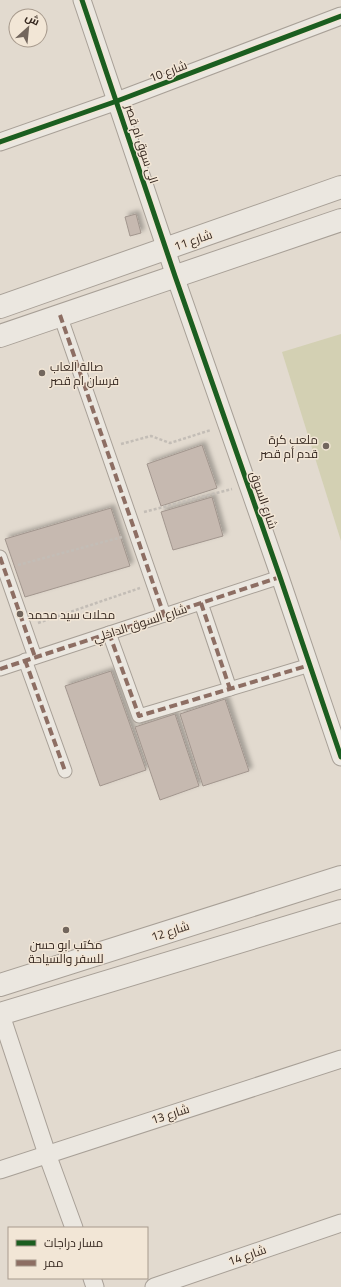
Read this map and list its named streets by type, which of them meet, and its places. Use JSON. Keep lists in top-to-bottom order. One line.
{"streets":{"street":["شارع 10","الى سوق ام قصر","شارع 11","شارع السوق","شارع السوق الداخلي","شارع 12","شارع 13","شارع 14"]},"crossings":[["شارع 10","الى سوق ام قصر"],["الى سوق ام قصر","شارع 11"],["الى سوق ام قصر","شارع السوق"],["شارع 11","شارع السوق"],["شارع السوق","شارع السوق الداخلي"]],"places":["صالة العاب فرسان ام قصر","ملعب كرة قدم أم قصر","محلات سيد محمد","مكتب ابو حسن للسفر والسياحة"],"legend":["مسار دراجات","ممر"],"north":"top right"}
